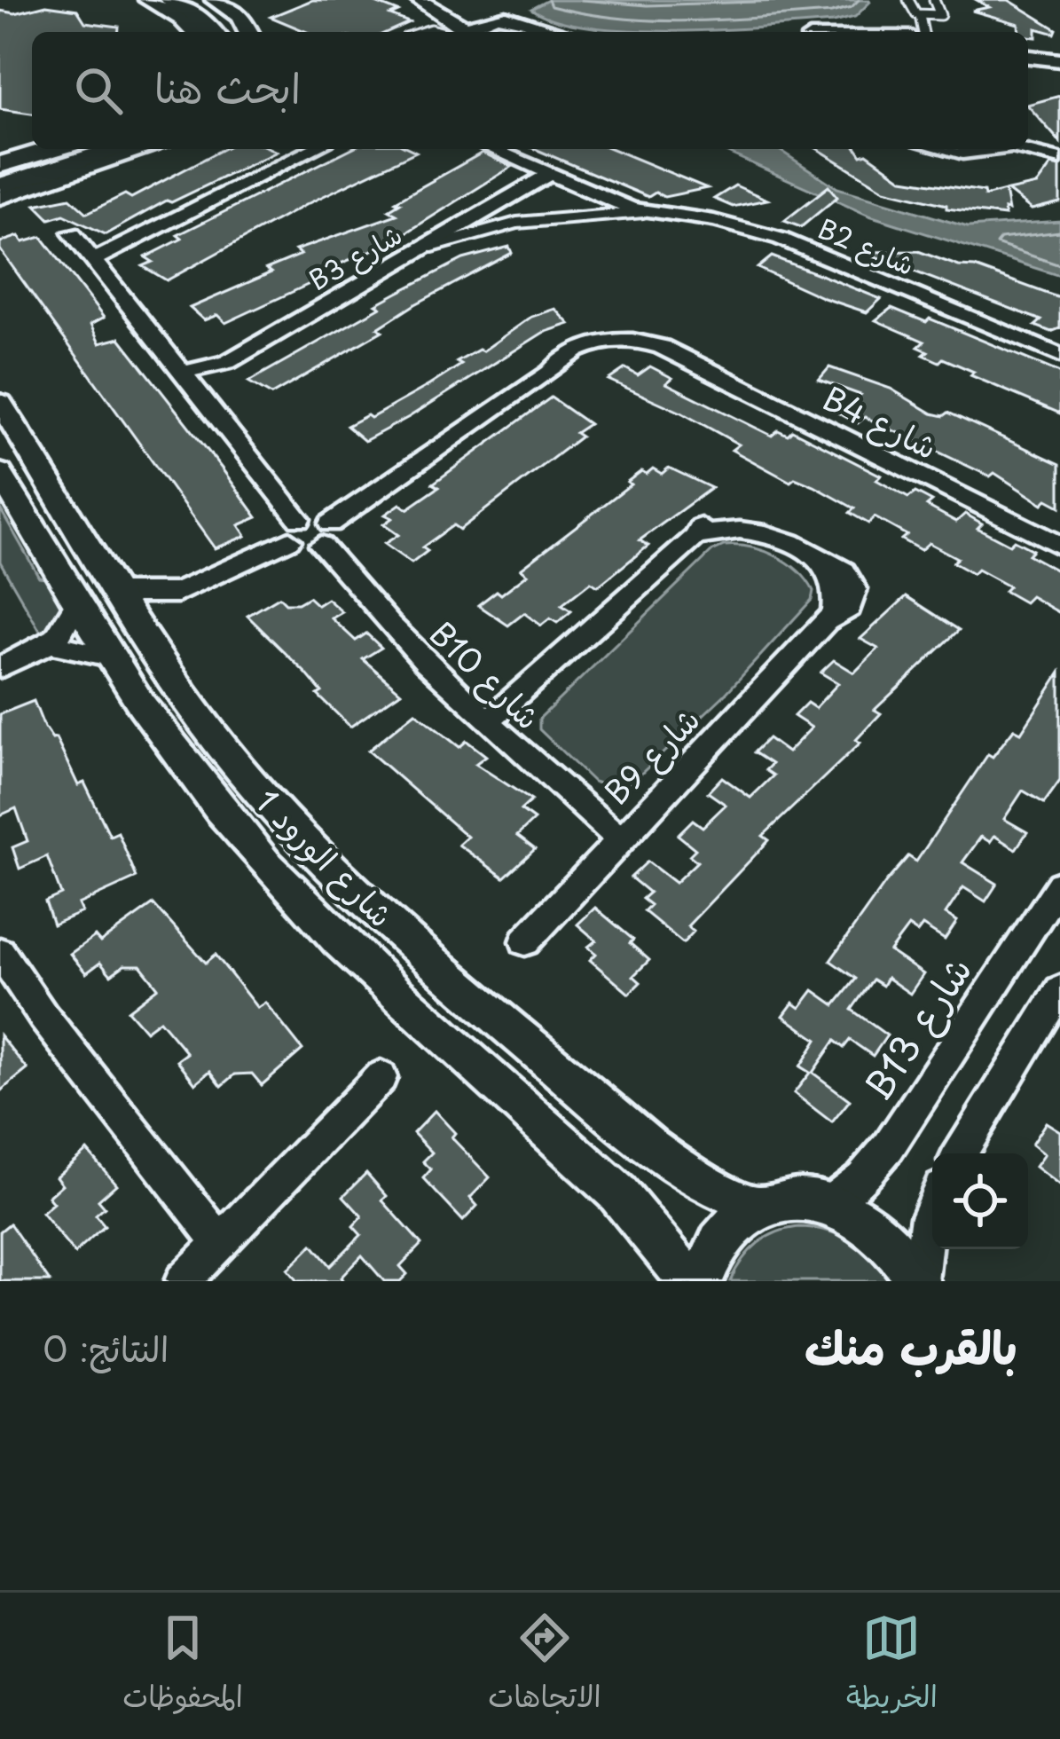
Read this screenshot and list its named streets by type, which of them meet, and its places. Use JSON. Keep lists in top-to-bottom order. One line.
{"streets":{"street":["B2 شارع","B3 شارع","B4 شارع","B10 شارع","B9 شارع","شارع الورود 1","B13 شارع"]},"crossings":[["B2 شارع","B3 شارع"],["B4 شارع","B10 شارع"],["B10 شارع","B9 شارع"],["شارع الورود 1","B13 شارع"]],"page":{"search":"ابحث هنا","heading":["بالقرب منك","النتائج: 0"],"nav":["الخريطة","الاتجاهات","المحفوظات"]}}
